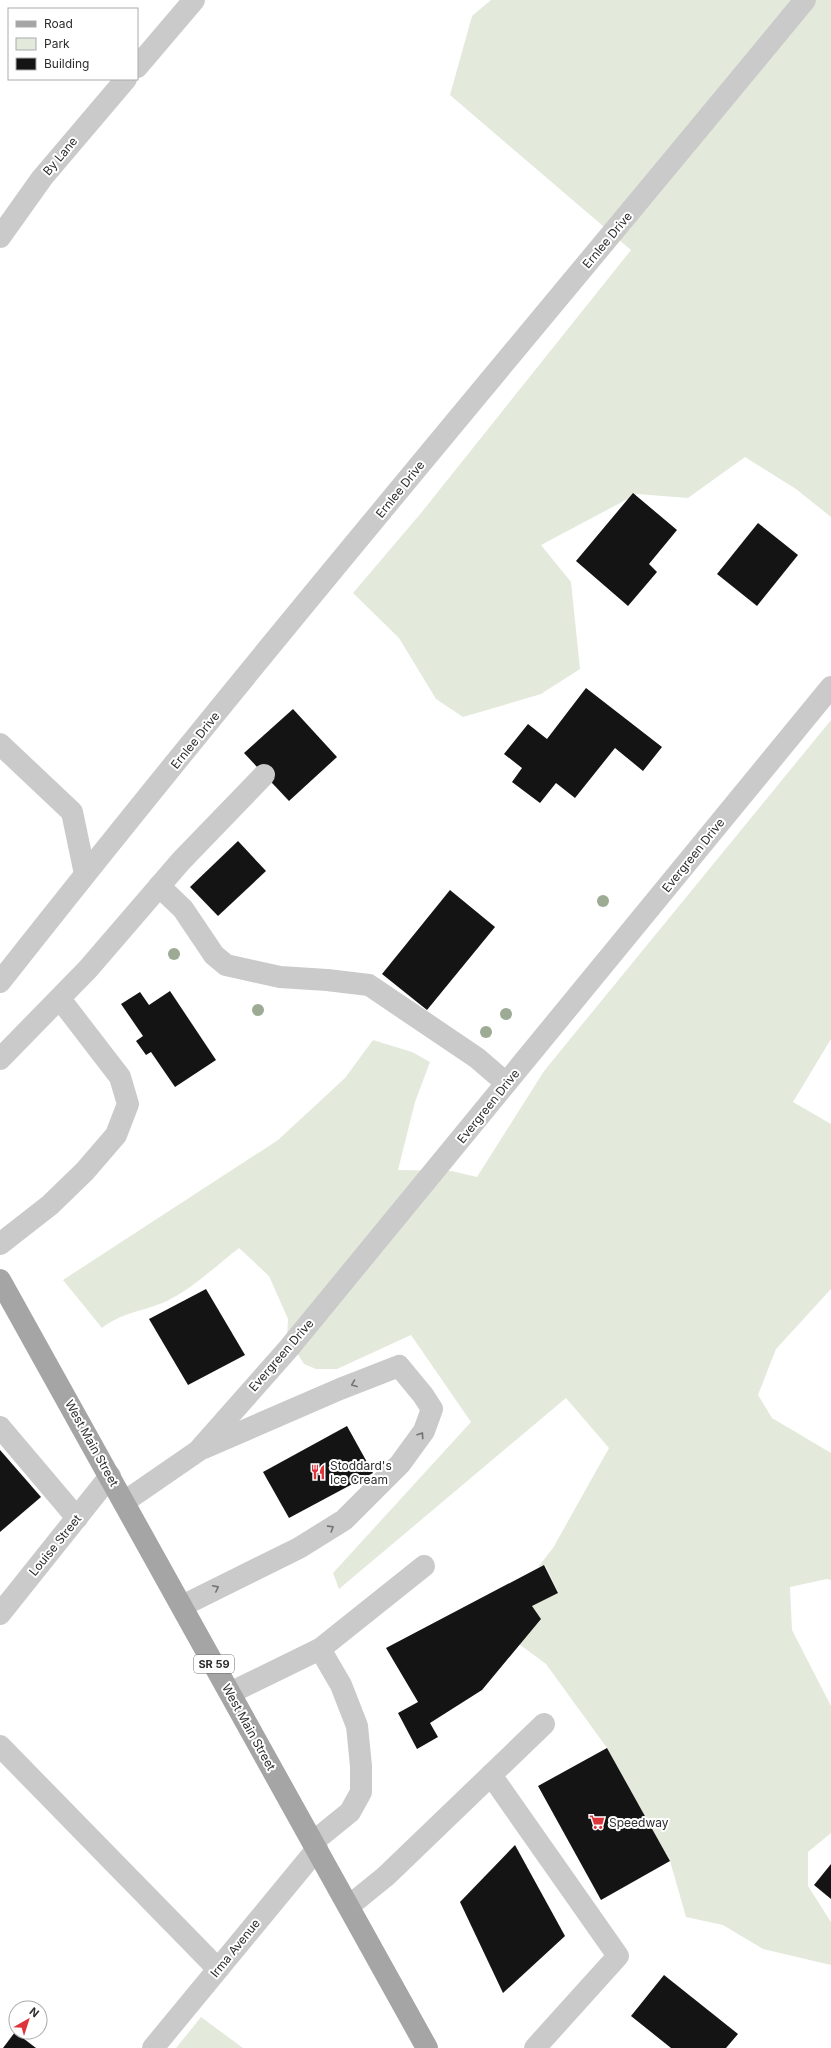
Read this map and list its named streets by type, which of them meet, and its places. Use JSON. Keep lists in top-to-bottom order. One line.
{"streets":{"main road":["West Main Street","SR 59"],"street":["By Lane","Ernlee Drive","Evergreen Drive","Louise Street","Irma Avenue"]},"crossings":[["Evergreen Drive","West Main Street"],["West Main Street","Louise Street"],["West Main Street","Irma Avenue"]],"places":{"restaurant":["Stoddard's Ice Cream"],"supermarket":["Speedway"]},"legend":["Road","Park","Building"],"north":"top right"}
